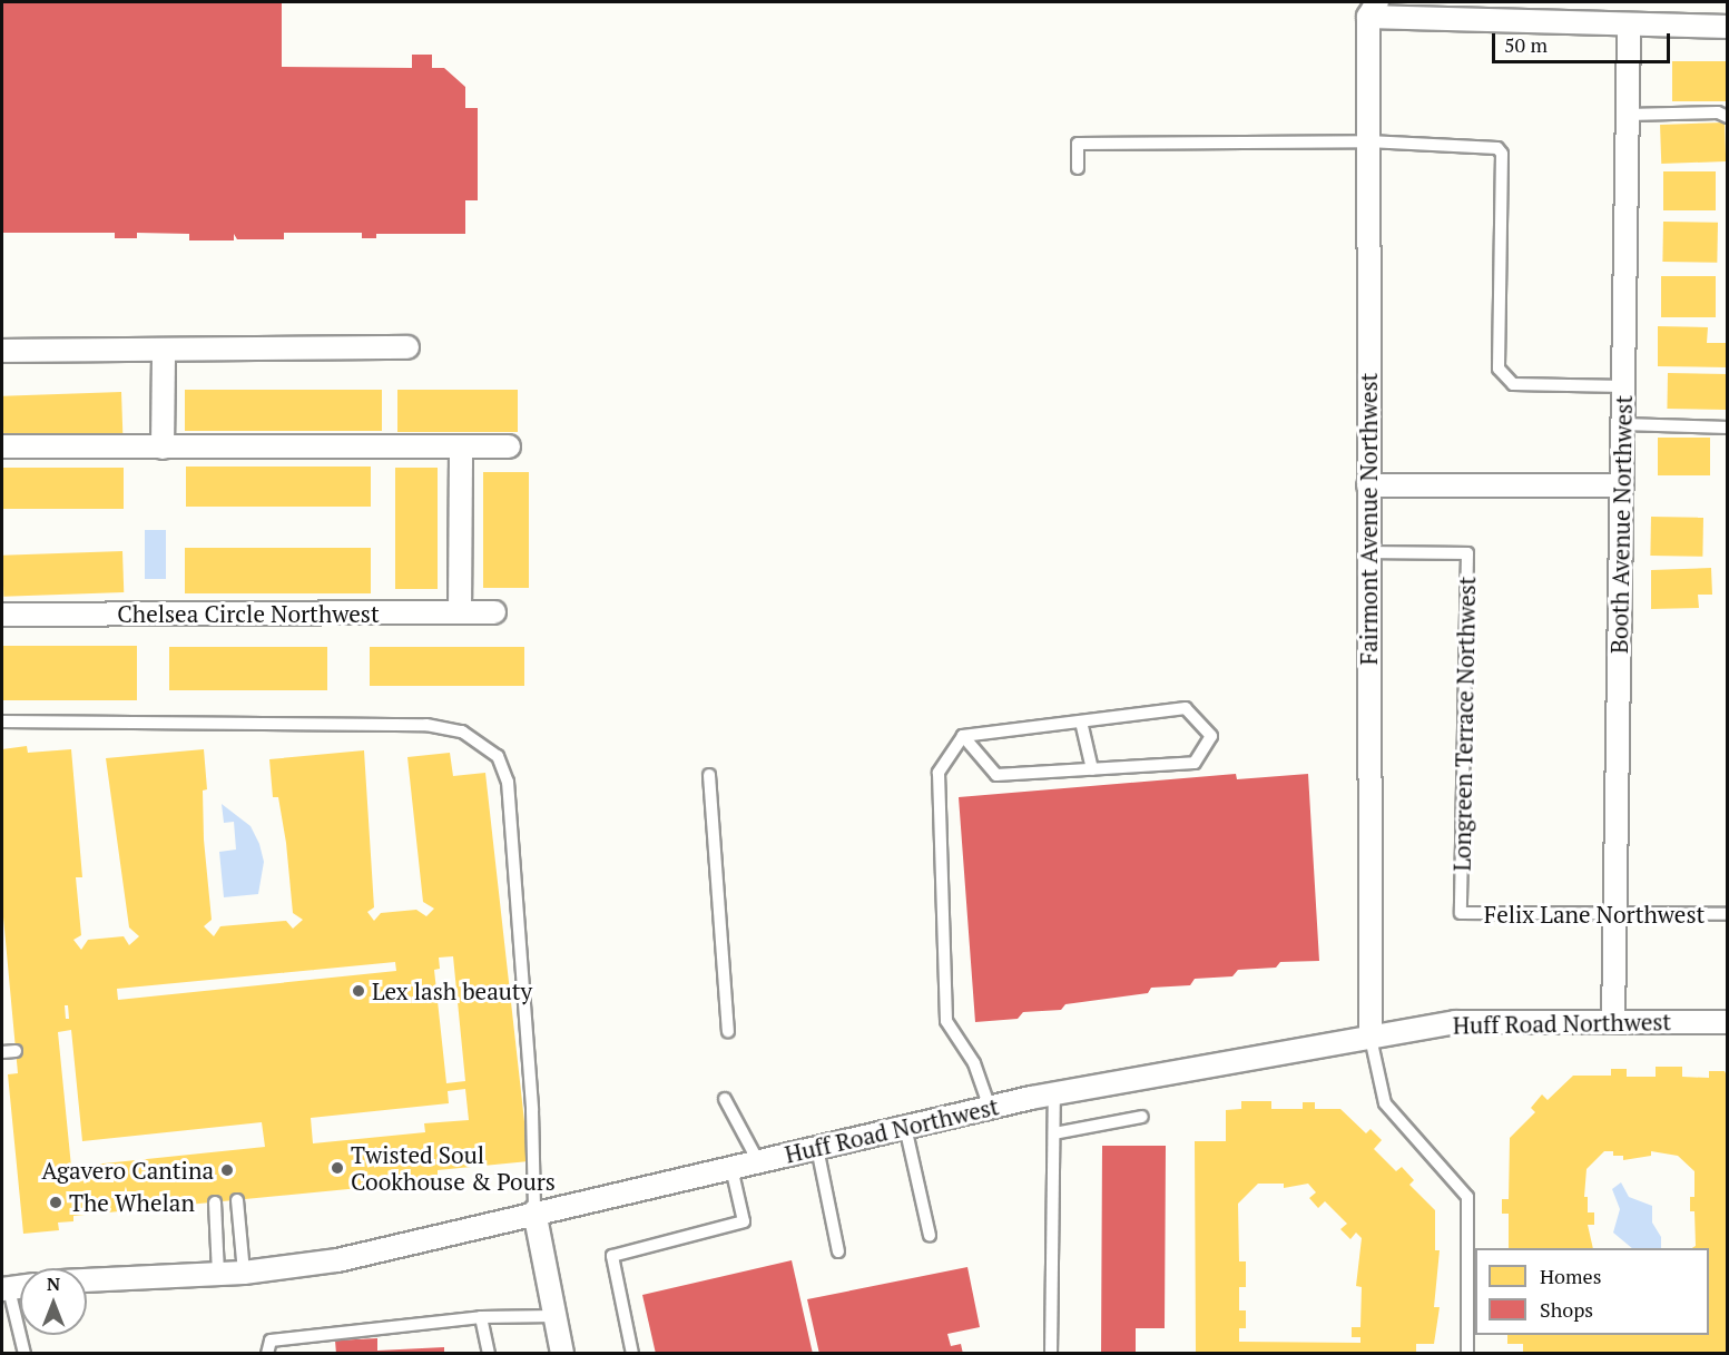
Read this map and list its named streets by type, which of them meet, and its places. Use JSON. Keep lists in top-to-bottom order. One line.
{"streets":{"street":["Fairmont Avenue Northwest","Booth Avenue Northwest","Chelsea Circle Northwest","Huff Road Northwest"],"lane":["Longreen Terrace Northwest","Felix Lane Northwest"]},"crossings":[["Fairmont Avenue Northwest","Longreen Terrace Northwest"],["Fairmont Avenue Northwest","Huff Road Northwest"],["Booth Avenue Northwest","Felix Lane Northwest"],["Booth Avenue Northwest","Huff Road Northwest"],["Longreen Terrace Northwest","Felix Lane Northwest"]],"places":["Lex lash beauty","Twisted Soul Cookhouse & Pours","Agavero Cantina","The Whelan"],"legend":["Homes","Shops"],"scale_bar":"50 m","north":"top"}
